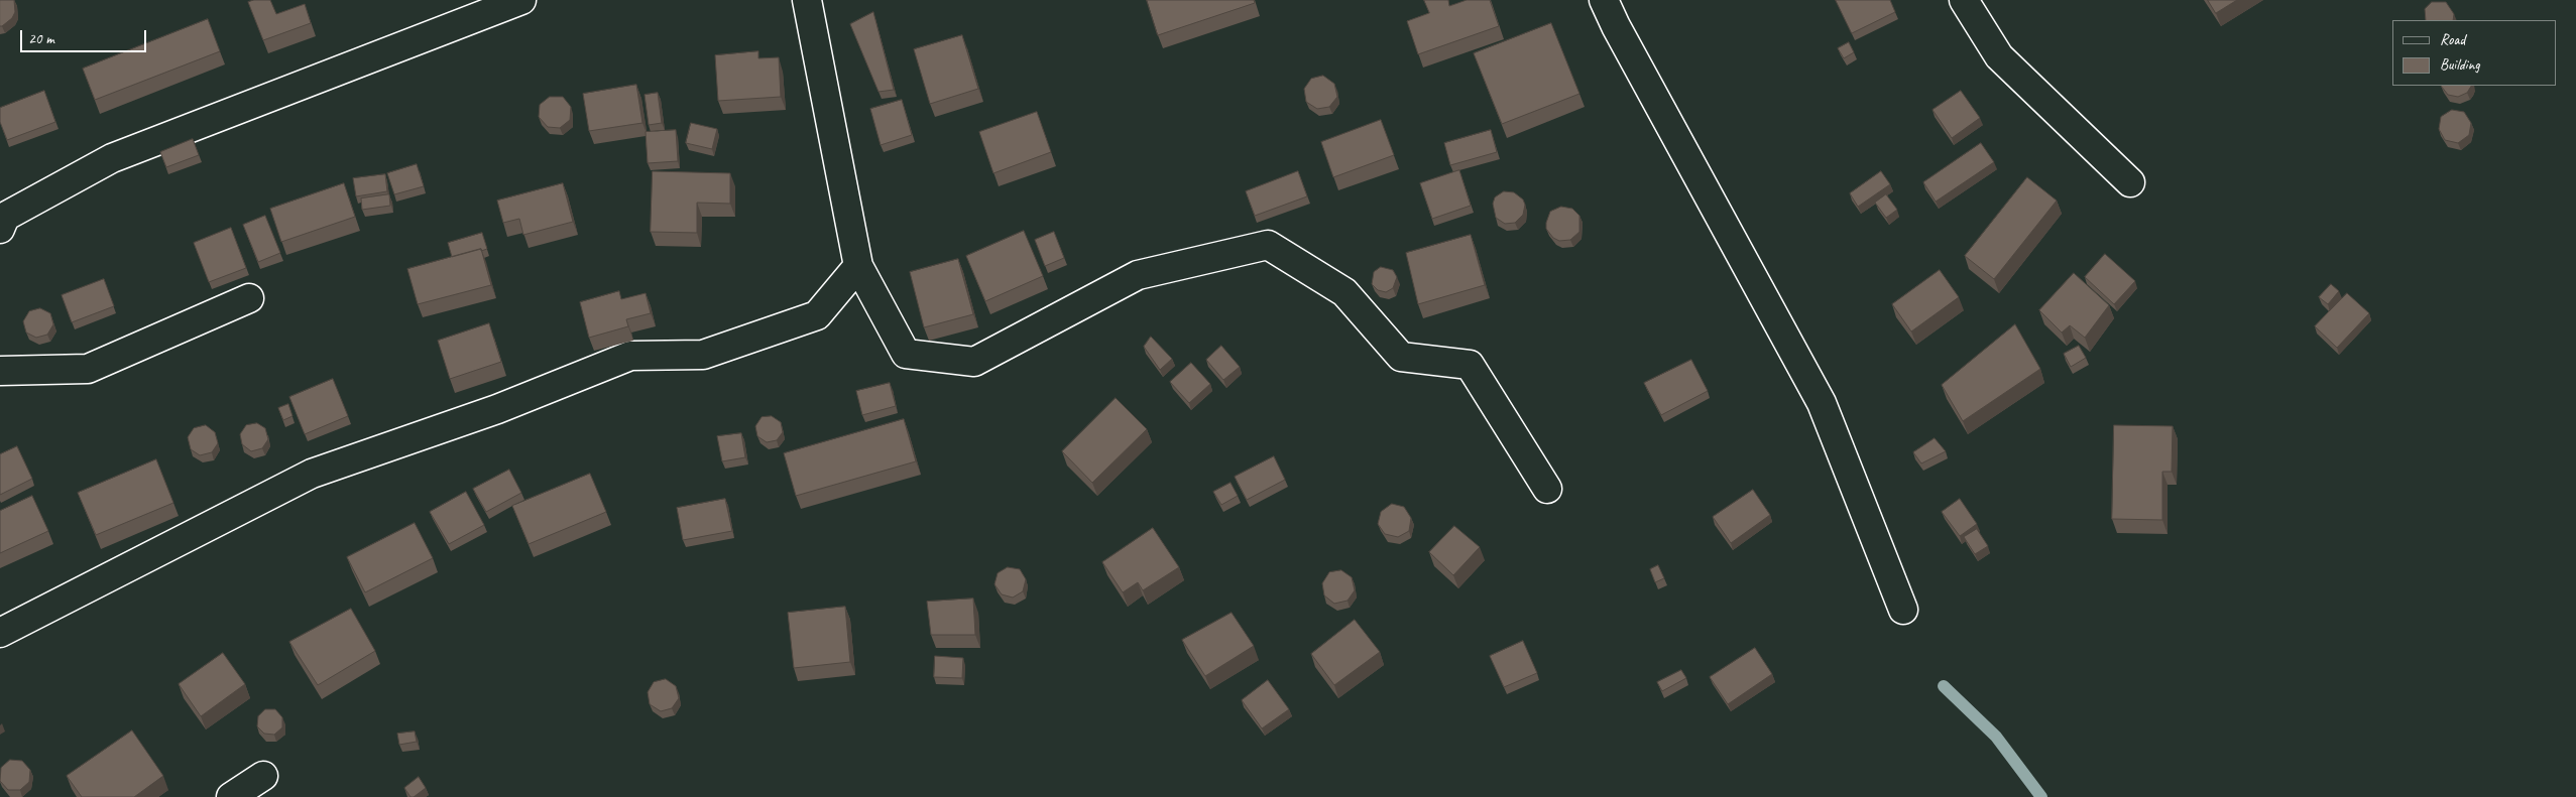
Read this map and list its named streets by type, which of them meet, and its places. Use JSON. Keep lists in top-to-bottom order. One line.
{"legend":["Road","Building"],"scale_bar":"20 m"}
